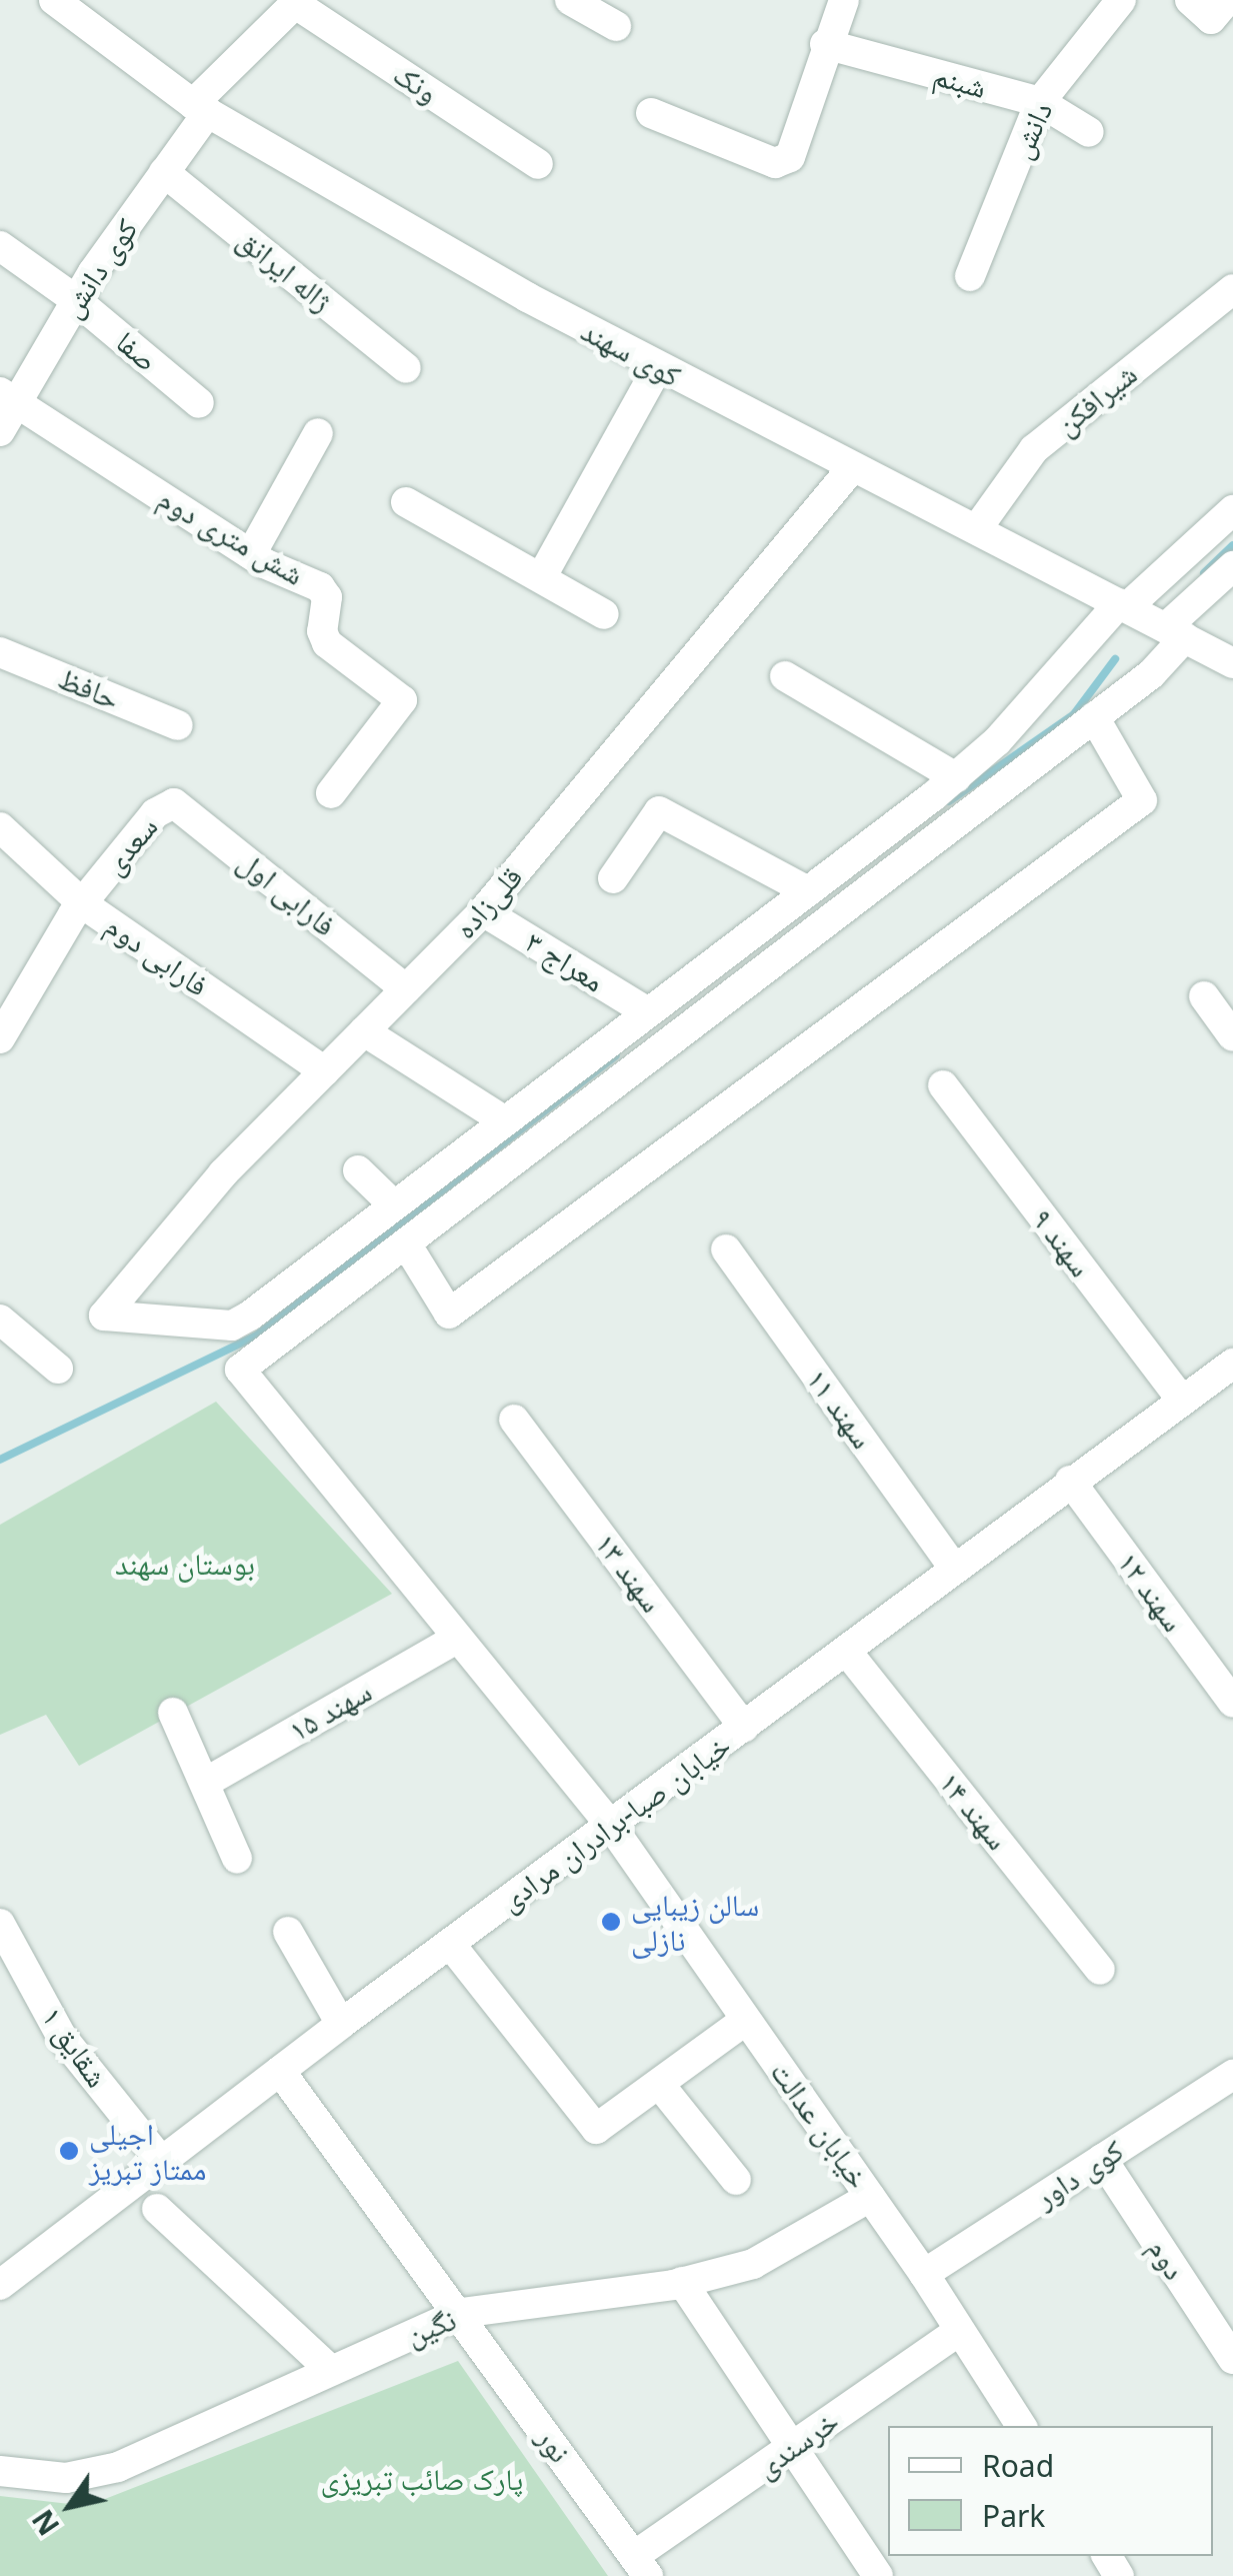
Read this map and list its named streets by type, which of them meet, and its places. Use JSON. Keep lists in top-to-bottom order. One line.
{"streets":{"street":["شبنم","ونک","دانش","کوی دانش","ژاله ایرانق","صفا","کوی سهند","شیر‌افکن","شش متری دوم","حافظ","سعدی","فارابی اول","قلی‌زاده","فارابی دوم","معراج ۳","سهند ۹","سهند ۱۱","سهند ۱۳","سهند ۱۲","سهند ۱۵","سهند ۱۴","خیابان صبا-برادران مرادی","شقایق ۱","خیابان عدالت","کوی داور","دوم","نگین","خرسندی","نور"]},"crossings":[["شبنم","دانش"],["ونک","کوی دانش"],["کوی دانش","ژاله ایرانق"],["کوی دانش","صفا"],["کوی دانش","کوی سهند"],["کوی دانش","شش متری دوم"],["کوی سهند","شیر‌افکن"],["کوی سهند","قلی‌زاده"],["سعدی","فارابی اول"],["سعدی","فارابی دوم"],["فارابی اول","قلی‌زاده"],["قلی‌زاده","فارابی دوم"],["قلی‌زاده","معراج ۳"],["سهند ۹","خیابان صبا-برادران مرادی"],["سهند ۱۱","خیابان صبا-برادران مرادی"],["سهند ۱۳","خیابان صبا-برادران مرادی"],["سهند ۱۲","خیابان صبا-برادران مرادی"],["سهند ۱۵","خیابان عدالت"],["سهند ۱۴","خیابان صبا-برادران مرادی"],["خیابان صبا-برادران مرادی","شقایق ۱"],["خیابان صبا-برادران مرادی","خیابان عدالت"],["خیابان صبا-برادران مرادی","نور"],["خیابان عدالت","کوی داور"],["خیابان عدالت","نگین"],["خیابان عدالت","خرسندی"],["کوی داور","دوم"],["نگین","نور"],["خرسندی","نور"]],"parks":["بوستان سهند","پارک صائب تبریزی"],"places":["سالن زیبایی نازلی","اجیلی ممتاز تبریز"],"legend":["Road","Park"],"north":"bottom left"}
